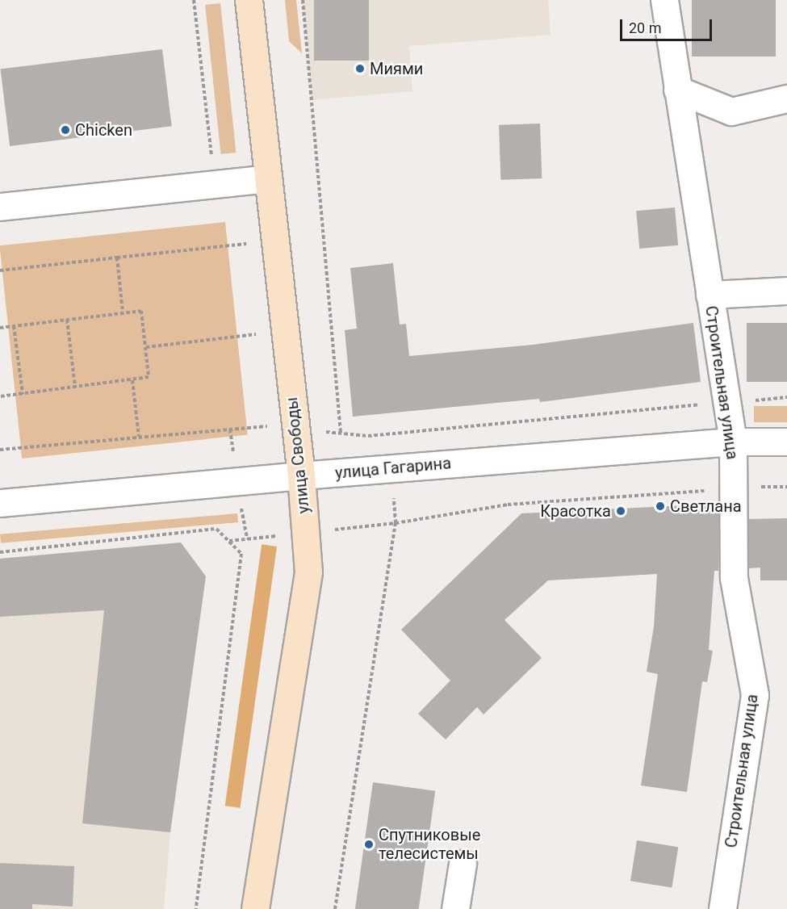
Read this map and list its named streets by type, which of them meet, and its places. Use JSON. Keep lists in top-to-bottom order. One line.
{"streets":{"main road":["улица Свободы"],"street":["Строительная улица","улица Гагарина"]},"crossings":[["Строительная улица","улица Гагарина"],["улица Свободы","улица Гагарина"]],"places":["Миями","Chicken","Светлана","Красотка","Спутниковые телесистемы"],"scale_bar":"20 m"}
